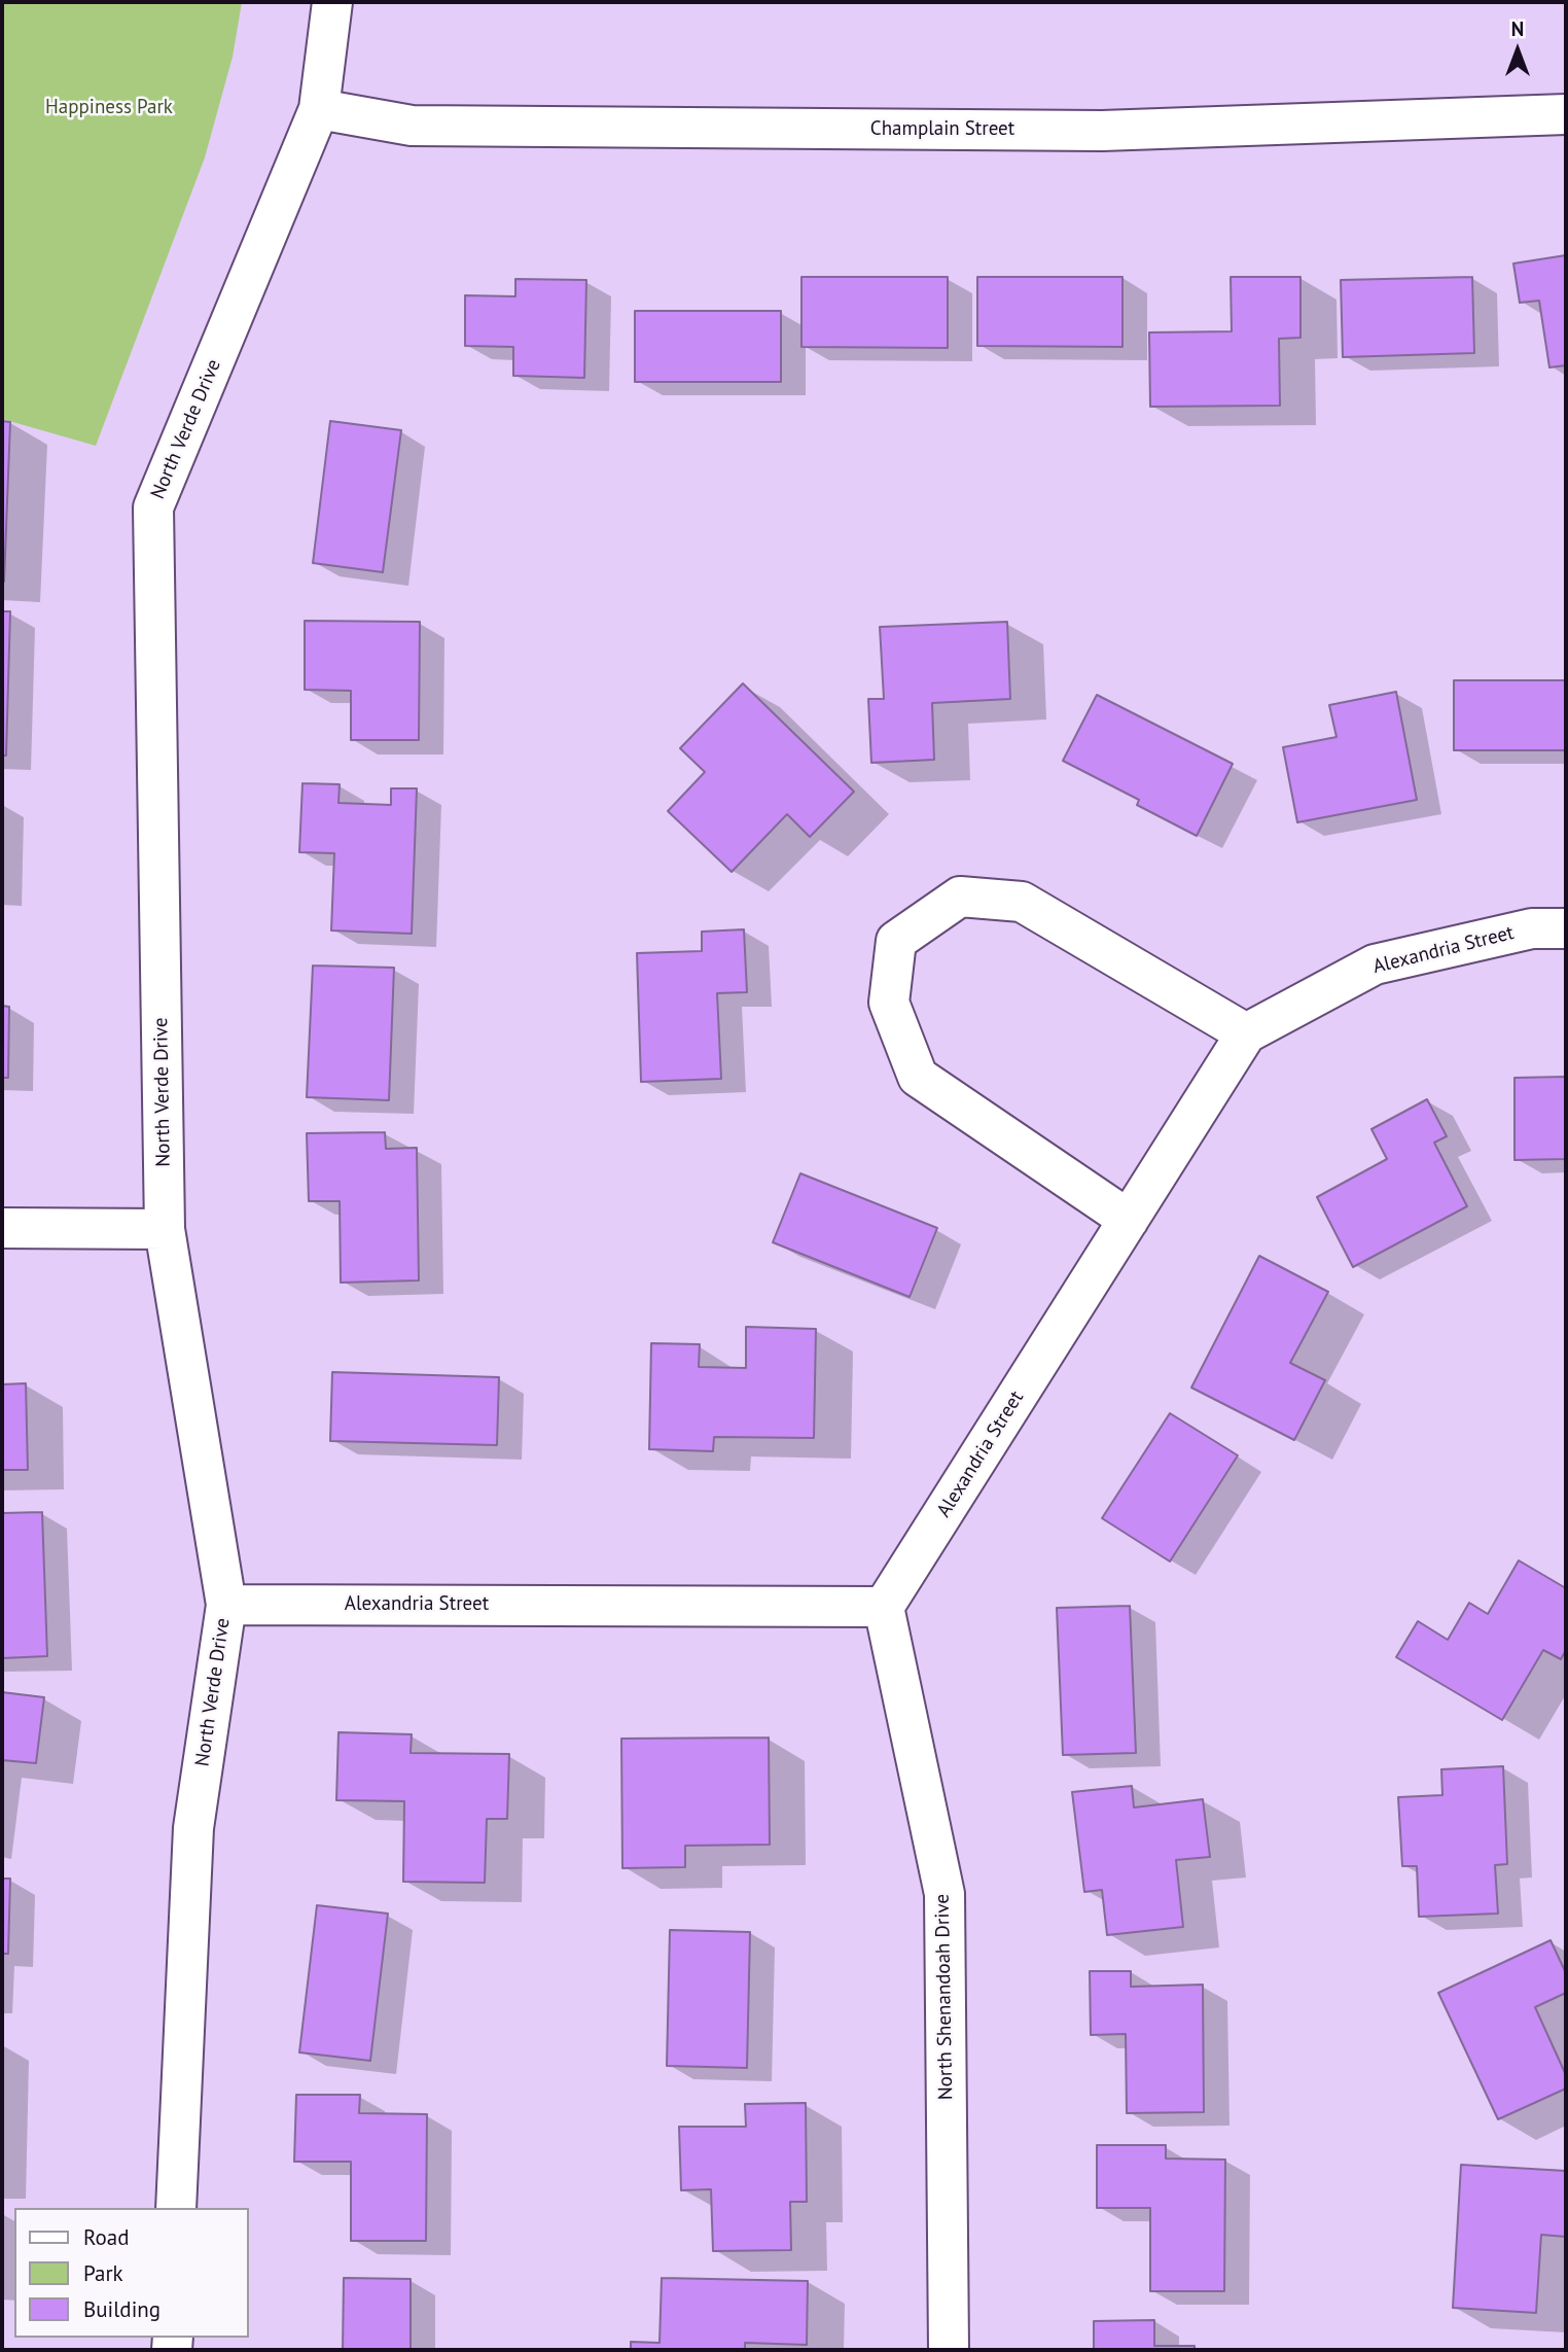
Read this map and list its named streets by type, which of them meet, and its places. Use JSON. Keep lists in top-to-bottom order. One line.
{"streets":{"street":["Champlain Street","North Verde Drive","Alexandria Street","North Shenandoah Drive"]},"crossings":[["Champlain Street","North Verde Drive"],["North Verde Drive","Alexandria Street"],["Alexandria Street","North Shenandoah Drive"]],"parks":["Happiness Park"],"legend":["Road","Park","Building"],"north":"top"}
